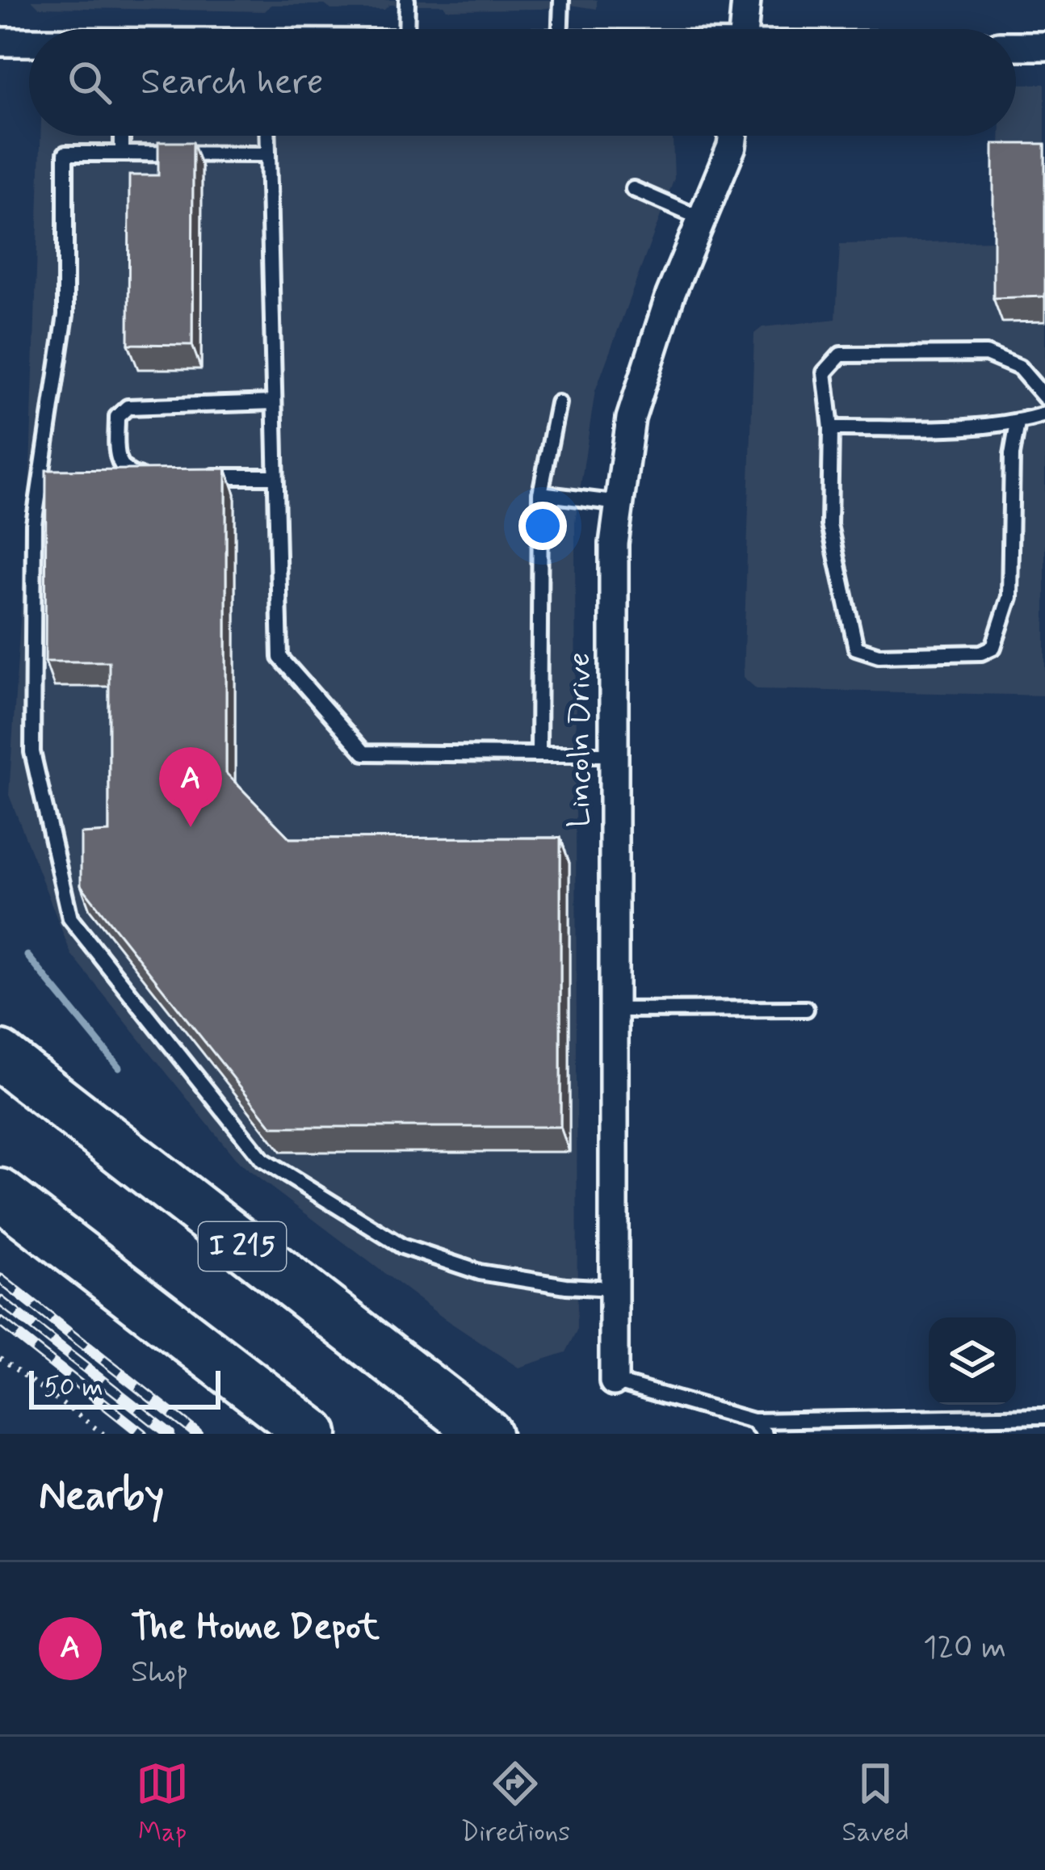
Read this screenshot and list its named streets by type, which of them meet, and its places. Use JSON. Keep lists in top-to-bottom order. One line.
{"streets":{"highway":["I 215"],"street":["Lincoln Drive"]},"scale_bar":"50 m","page":{"search":"Search here","pins":"A","scale":"50 m","heading":"Nearby","list":[{"mark":"A","name":"The Home Depot","note":"Shop","value":"120 m"}],"nav":["Map","Directions","Saved"]}}
